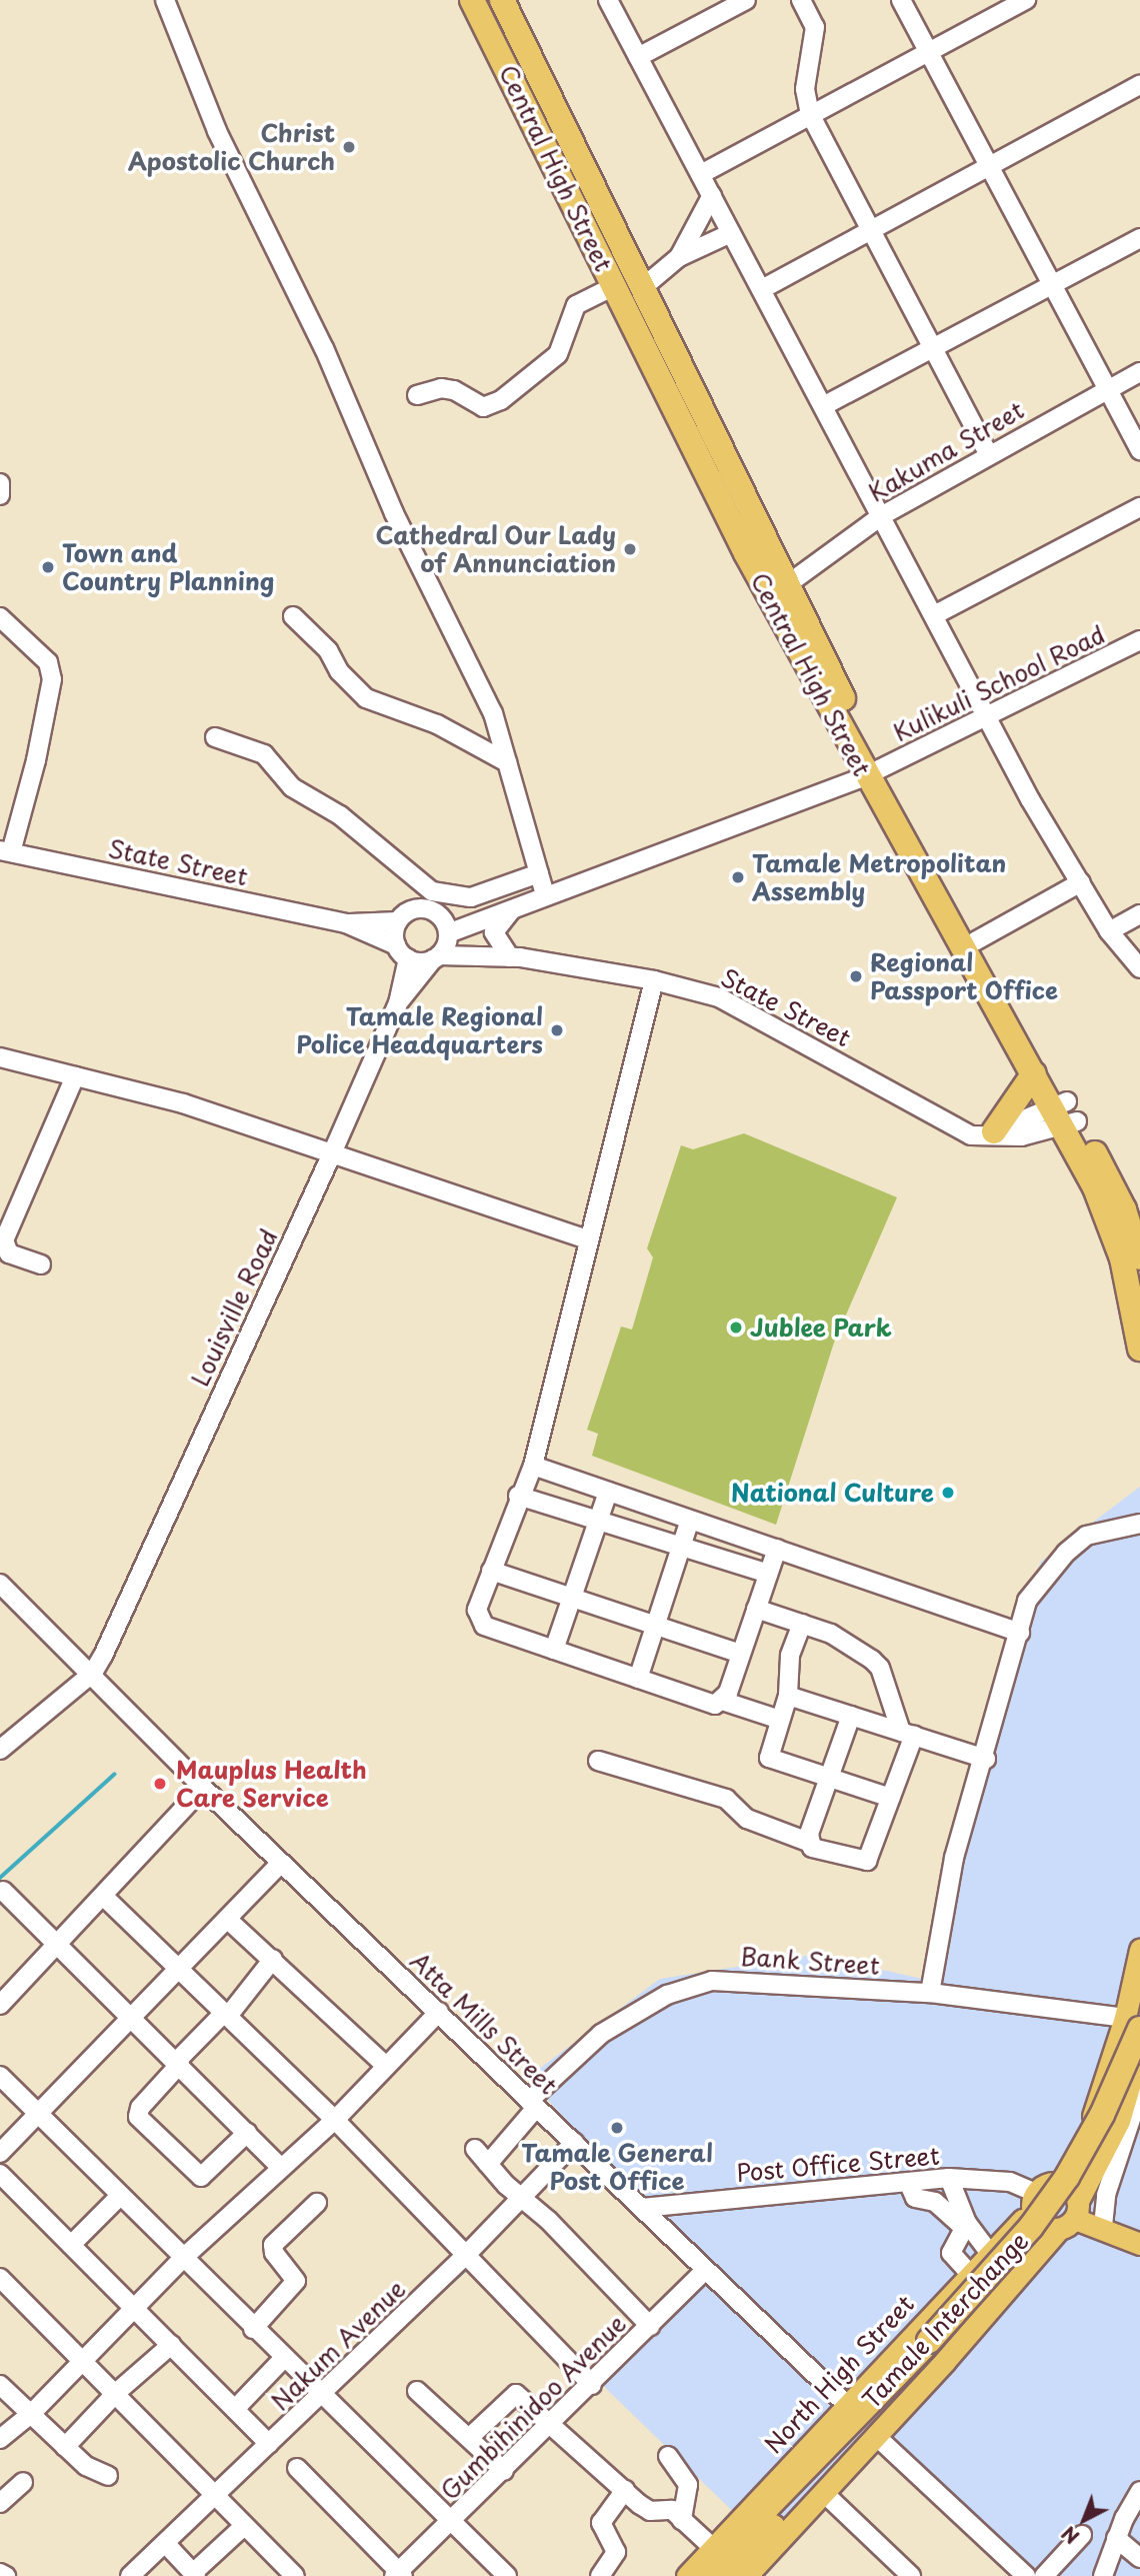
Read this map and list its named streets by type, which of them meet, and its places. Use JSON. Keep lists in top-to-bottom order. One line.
{"streets":{"highway":["Central High Street","Tamale Interchange"],"main road":["North High Street"],"street":["Kakuma Street","Kulikuli School Road","State Street","Louisville Road","Bank Street","Atta Mills Street","Post Office Street","Nakum Avenue","Gumbihinidoo Avenue"]},"crossings":[["Central High Street","Kakuma Street"],["Central High Street","Kulikuli School Road"],["Kulikuli School Road","State Street"],["Kulikuli School Road","Louisville Road"],["State Street","Louisville Road"],["Louisville Road","Atta Mills Street"],["Bank Street","Atta Mills Street"],["Bank Street","Tamale Interchange"],["Atta Mills Street","Post Office Street"],["Atta Mills Street","Nakum Avenue"],["Atta Mills Street","North High Street"],["Atta Mills Street","Gumbihinidoo Avenue"],["Post Office Street","North High Street"]],"places":["Christ Apostolic Church","Cathedral Our Lady of Annunciation","Town and Country Planning","Tamale Metropolitan Assembly","Regional Passport Office","Tamale Regional Police Headquarters","Jublee Park","National Culture","Mauplus Health Care Service","Tamale General Post Office"],"north":"bottom left"}
